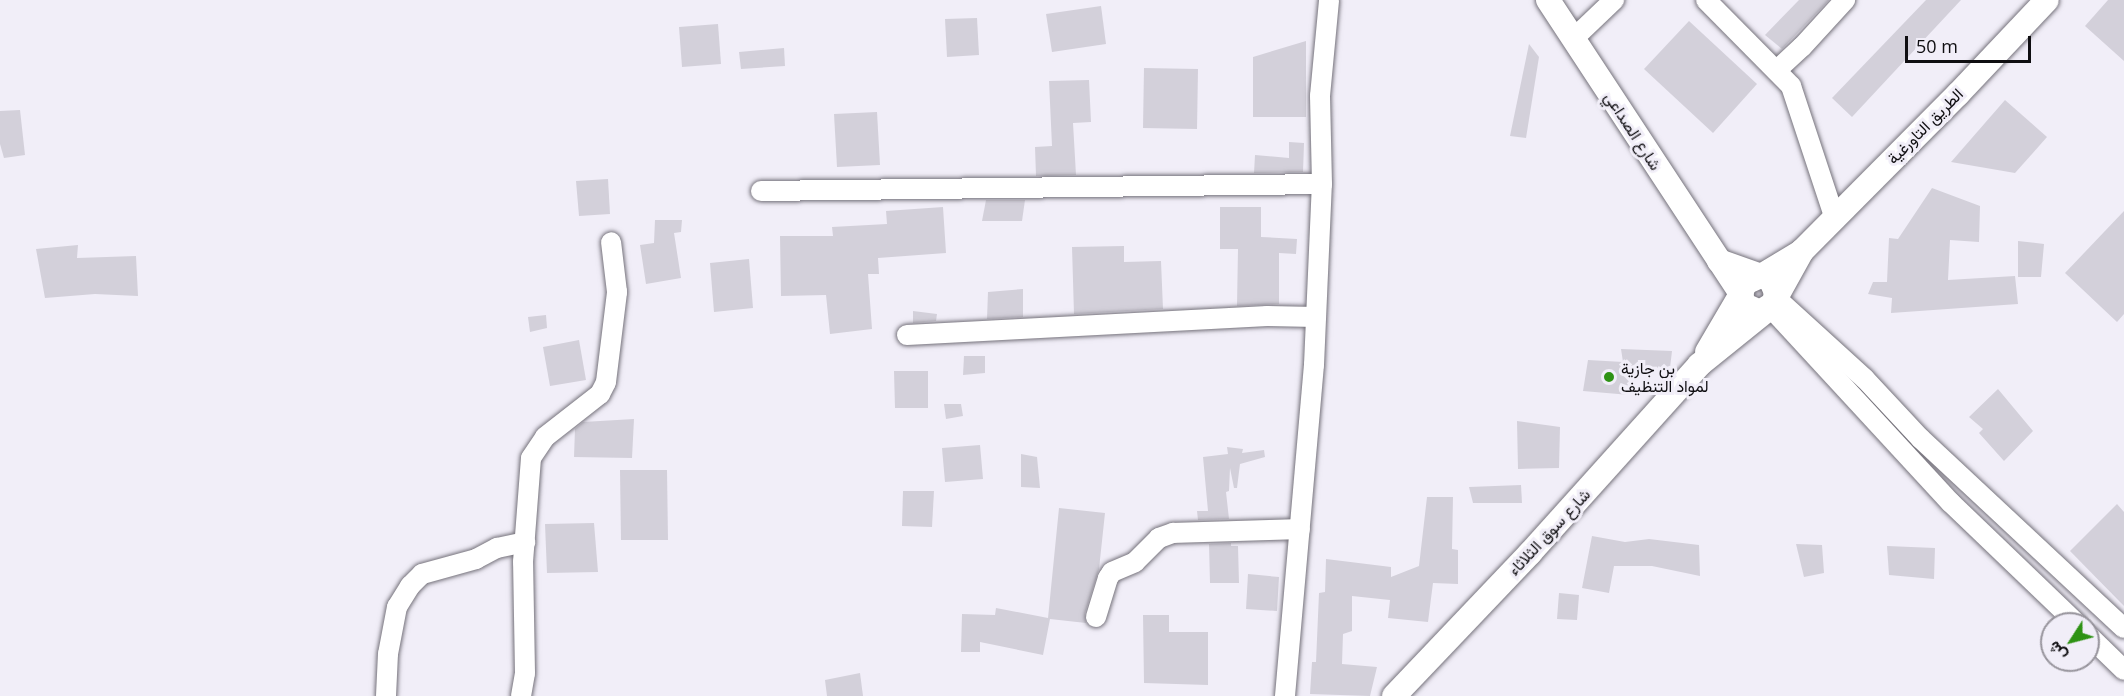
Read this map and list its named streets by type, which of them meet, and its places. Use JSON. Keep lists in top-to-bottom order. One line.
{"streets":{"street":["الطريق التاورغية","شارع الصداعي","شارع سوق الثلاثاء"]},"places":["بن جازية لمواد التنظيف"],"scale_bar":"50 m","north":"bottom left"}
